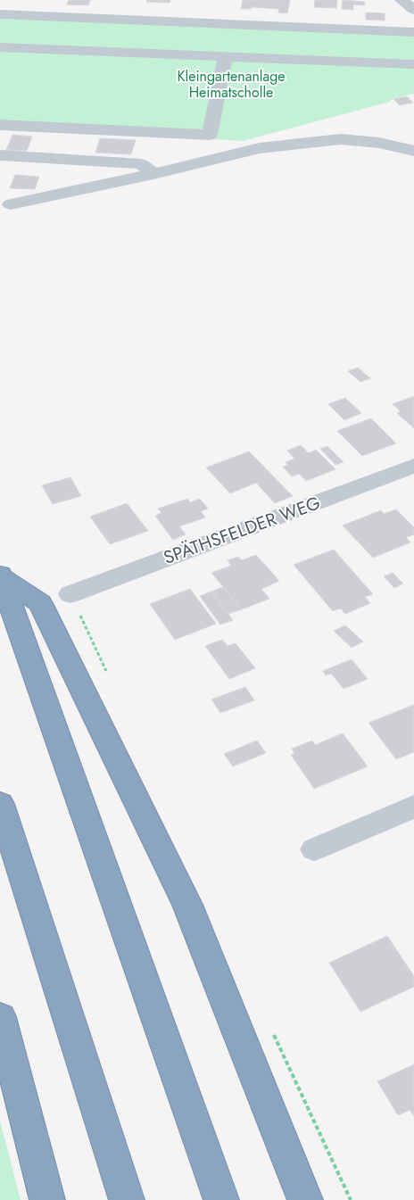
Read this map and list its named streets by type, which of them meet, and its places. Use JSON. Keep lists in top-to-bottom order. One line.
{"streets":{"street":["SPÄTHSFELDER WEG"]},"parks":["Kleingartenanlage Heimatscholle"]}
